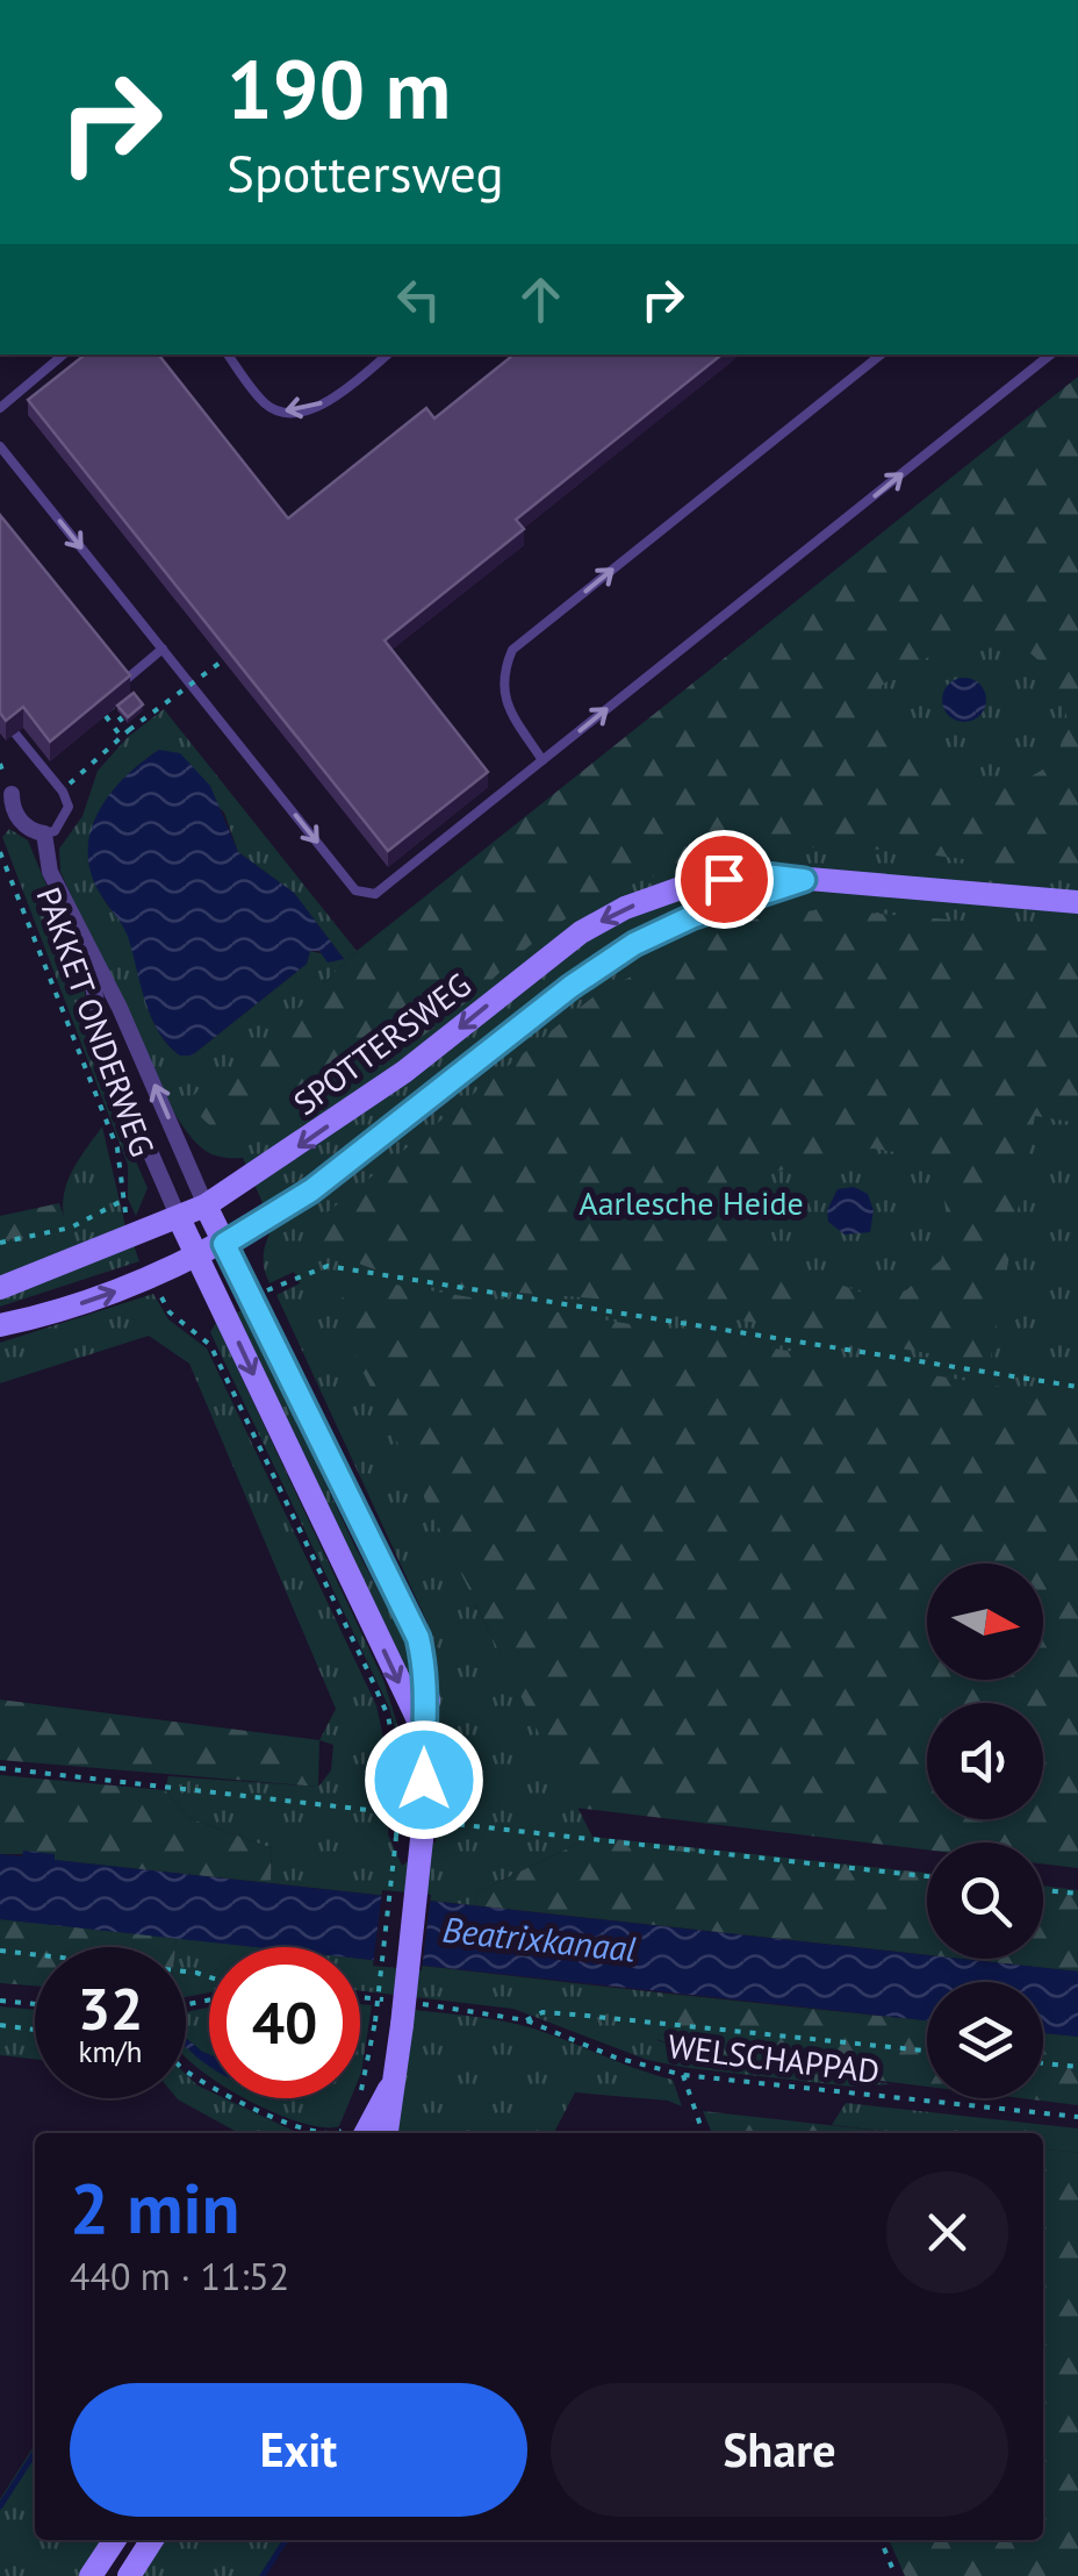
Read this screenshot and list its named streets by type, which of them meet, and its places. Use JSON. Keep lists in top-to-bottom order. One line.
{"streets":{"main road":["SPOTTERSWEG"],"street":["PAKKET ONDERWEG"],"path":["WELSCHAPPAD"]},"crossings":[["PAKKET ONDERWEG","SPOTTERSWEG"]],"water":["Beatrixkanaal"],"parks":["Aarlesche Heide"],"north":"right","page":{"turn":["190 m","Spottersweg"],"speed":"32 km/h","limit":"40","heading":["2 min","440 m · 11:52"],"buttons":["Exit","Share"]}}
